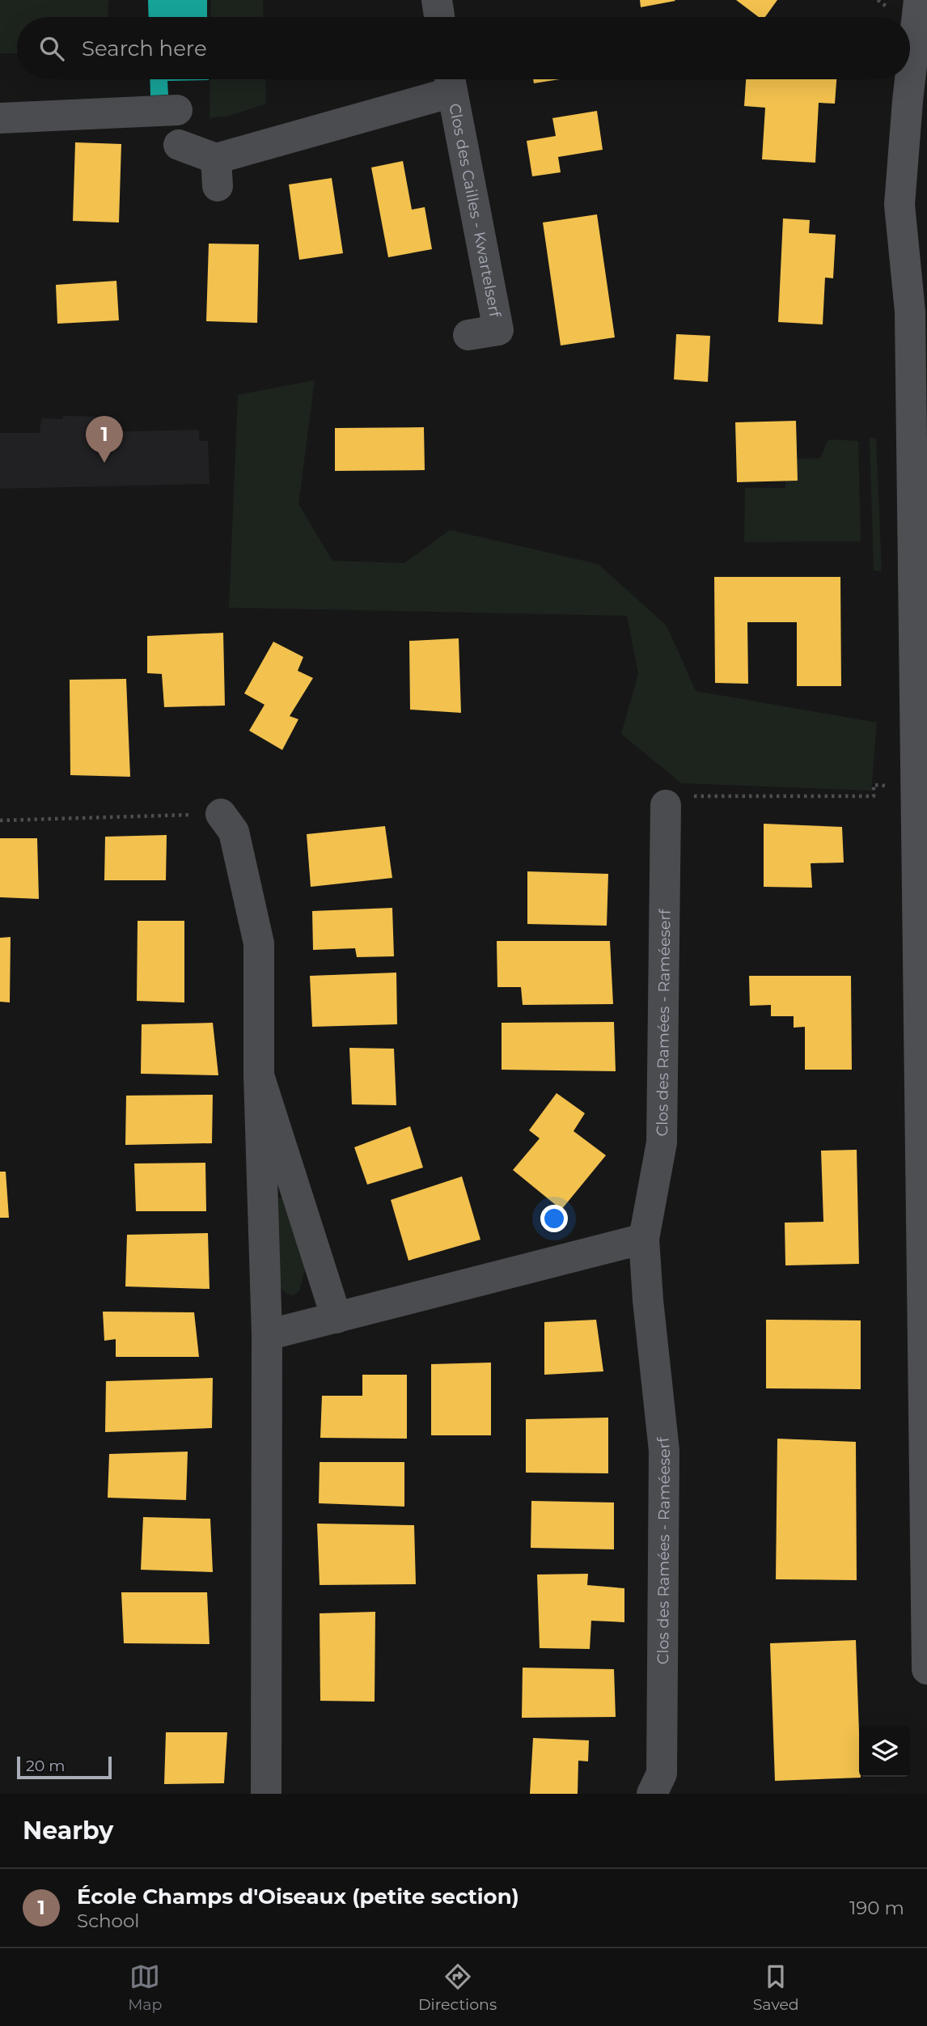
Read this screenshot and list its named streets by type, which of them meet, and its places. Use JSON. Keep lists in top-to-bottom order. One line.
{"streets":{"street":["Clos des Cailles - Kwartelserf","Clos des Ramées - Raméeserf"]},"scale_bar":"20 m","page":{"search":"Search here","pins":"1","scale":"20 m","heading":"Nearby","list":[{"mark":"1","name":"École Champs d'Oiseaux (petite section)","note":"School","value":"190 m"}],"nav":["Map","Directions","Saved"]}}
